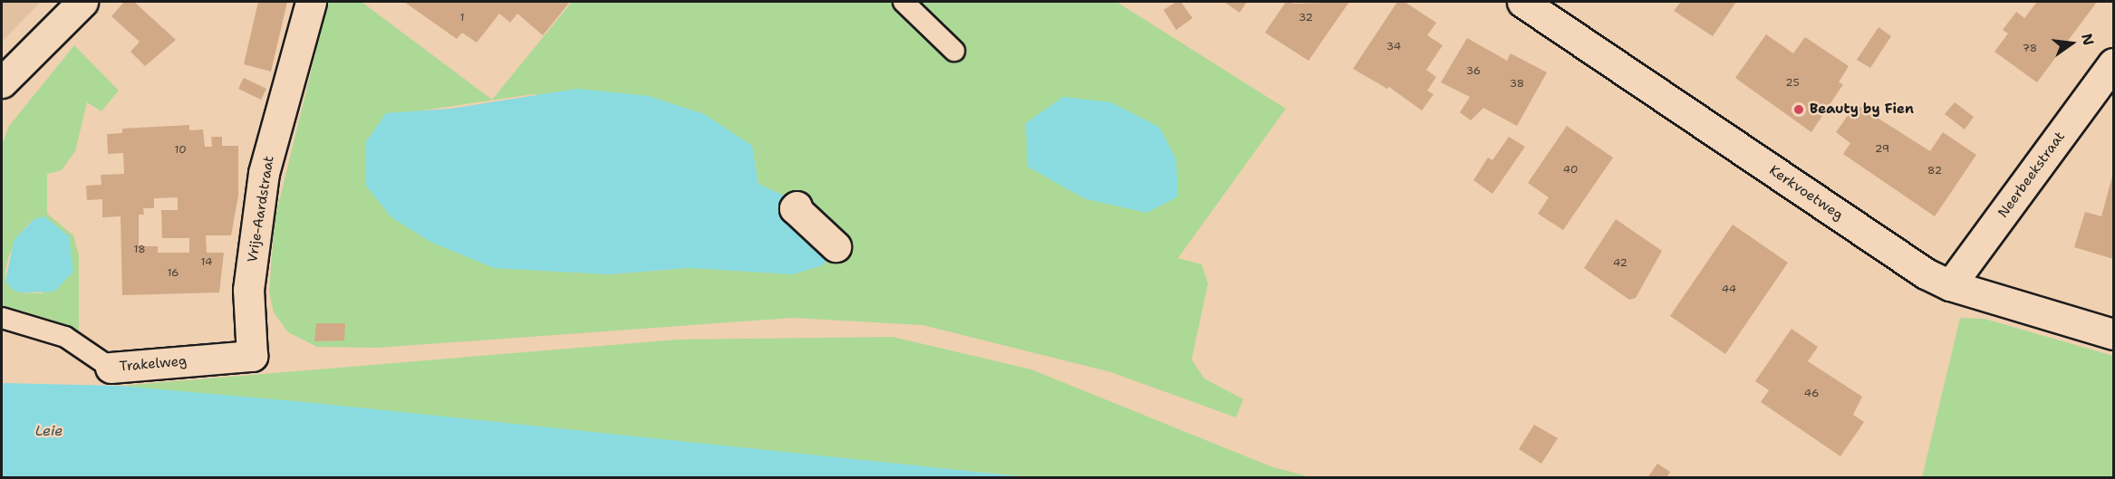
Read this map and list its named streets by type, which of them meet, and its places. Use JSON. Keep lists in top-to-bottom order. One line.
{"streets":{"street":["Neerbeekstraat","Kerkvoetweg","Vrije-Aardstraat","Trakelweg"]},"crossings":[["Neerbeekstraat","Kerkvoetweg"],["Vrije-Aardstraat","Trakelweg"]],"water":["Leie"],"places":["Beauty by Fien"],"house_numbers":["1","32","34","78","36","25","38","29","10","40","82","18","14","42","16","44","46"],"north":"right"}
